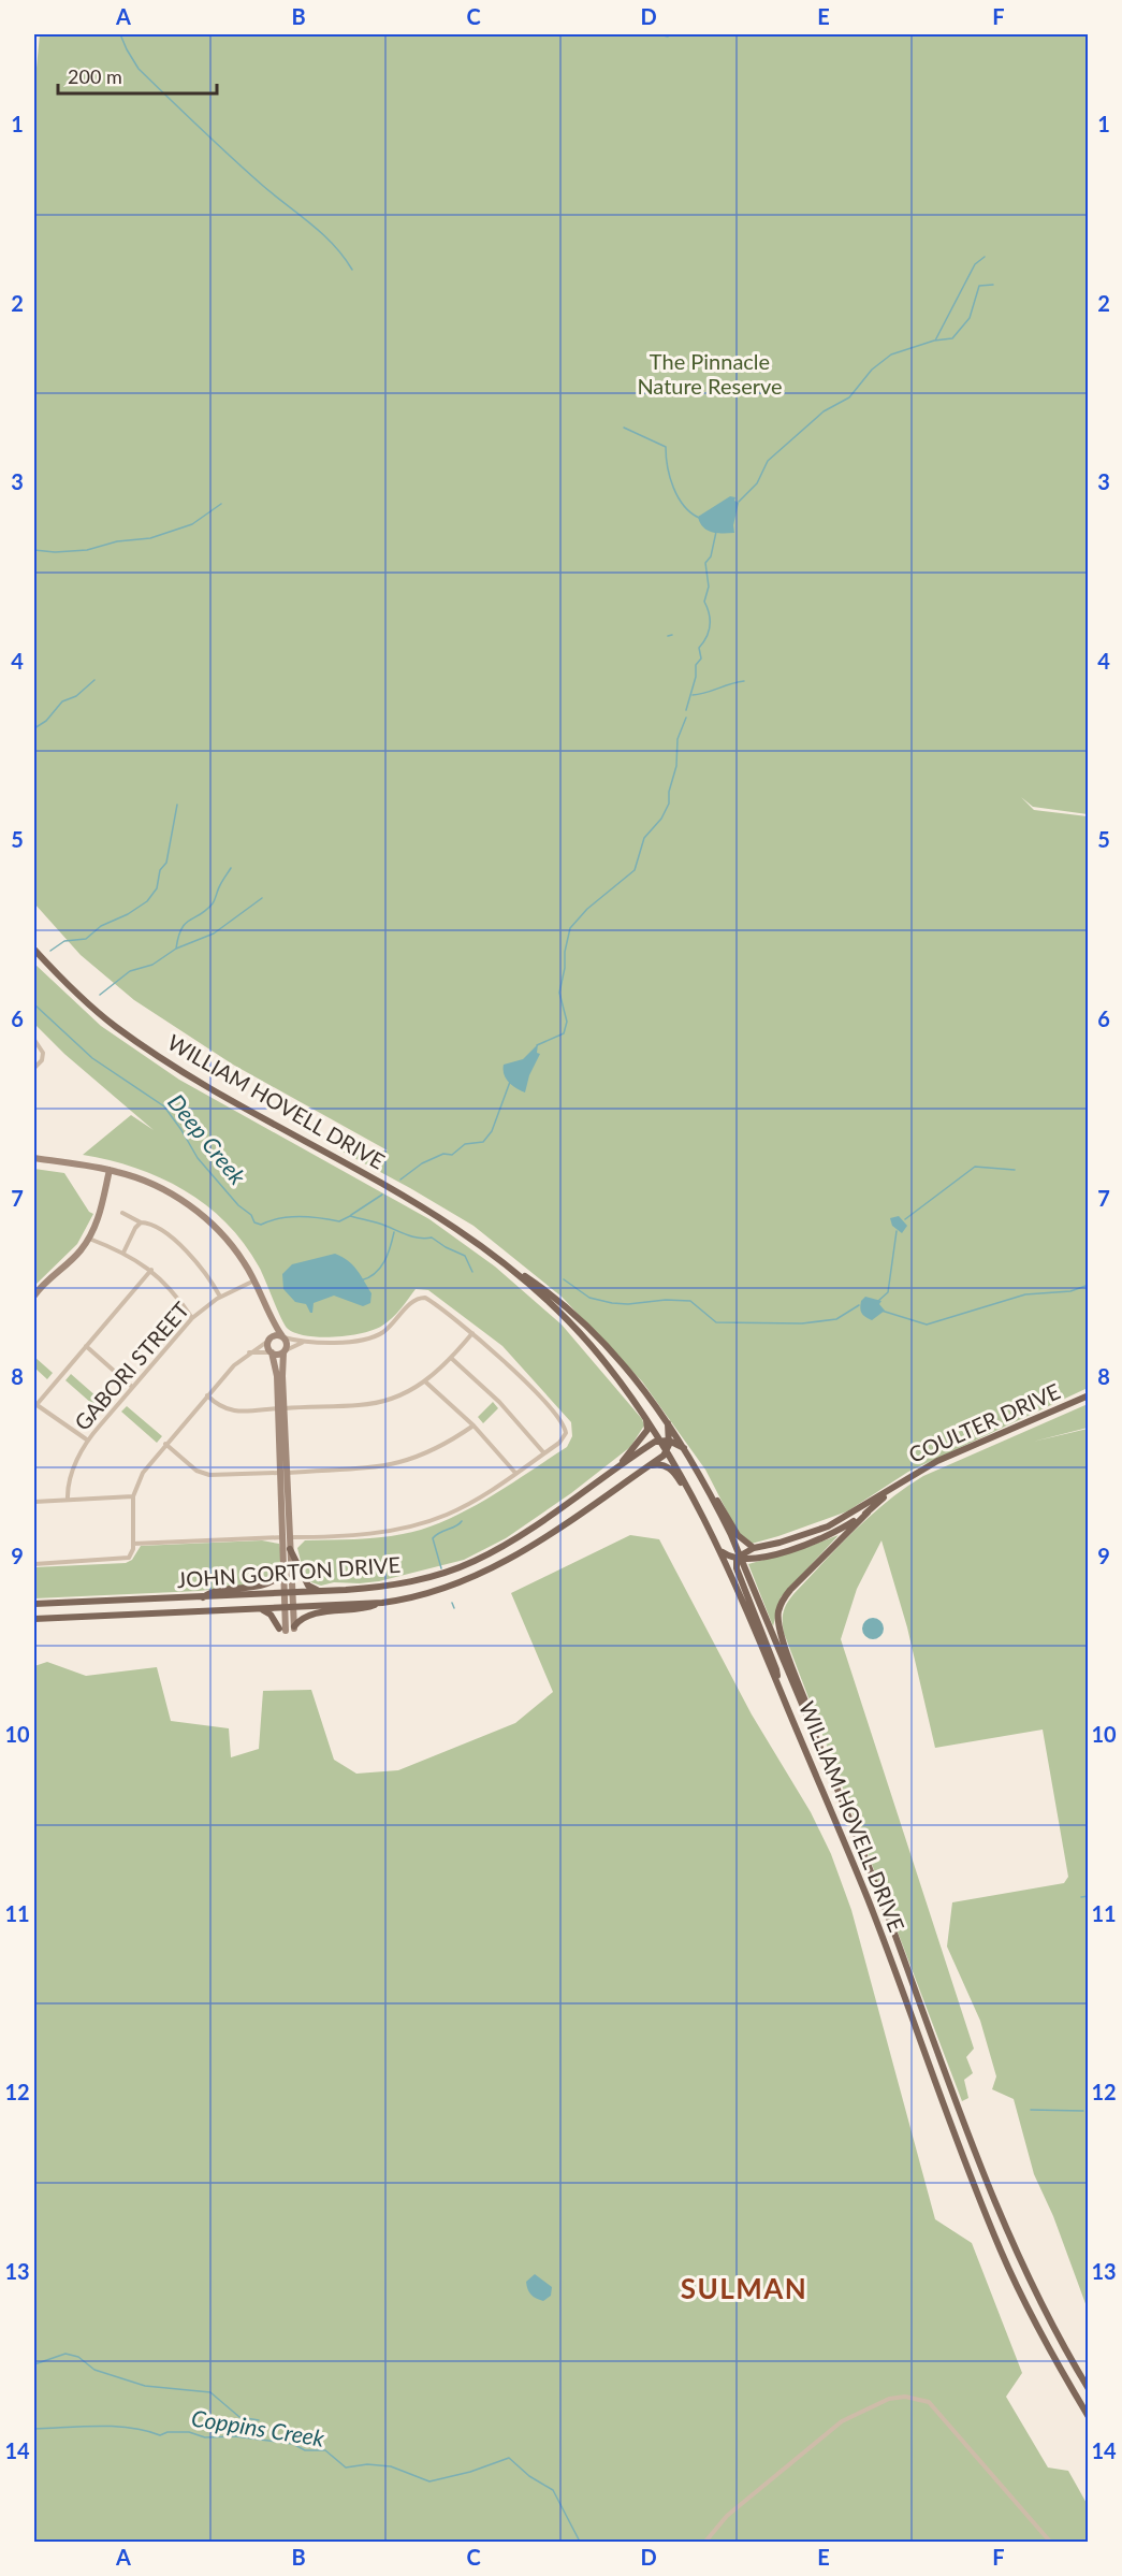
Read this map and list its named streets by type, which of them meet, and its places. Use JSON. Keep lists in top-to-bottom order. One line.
{"streets":{"main road":["WILLIAM HOVELL DRIVE","COULTER DRIVE","JOHN GORTON DRIVE"],"street":["GABORI STREET"]},"crossings":[["WILLIAM HOVELL DRIVE","COULTER DRIVE"],["WILLIAM HOVELL DRIVE","JOHN GORTON DRIVE"]],"districts":["SULMAN"],"water":["Deep Creek","Coppins Creek"],"parks":["The Pinnacle Nature Reserve"],"scale_bar":"200 m","grid":{"columns":["A","B","C","D","E","F"],"rows":["1","2","3","4","5","6","7","8","9","10","11","12","13","14"]}}
